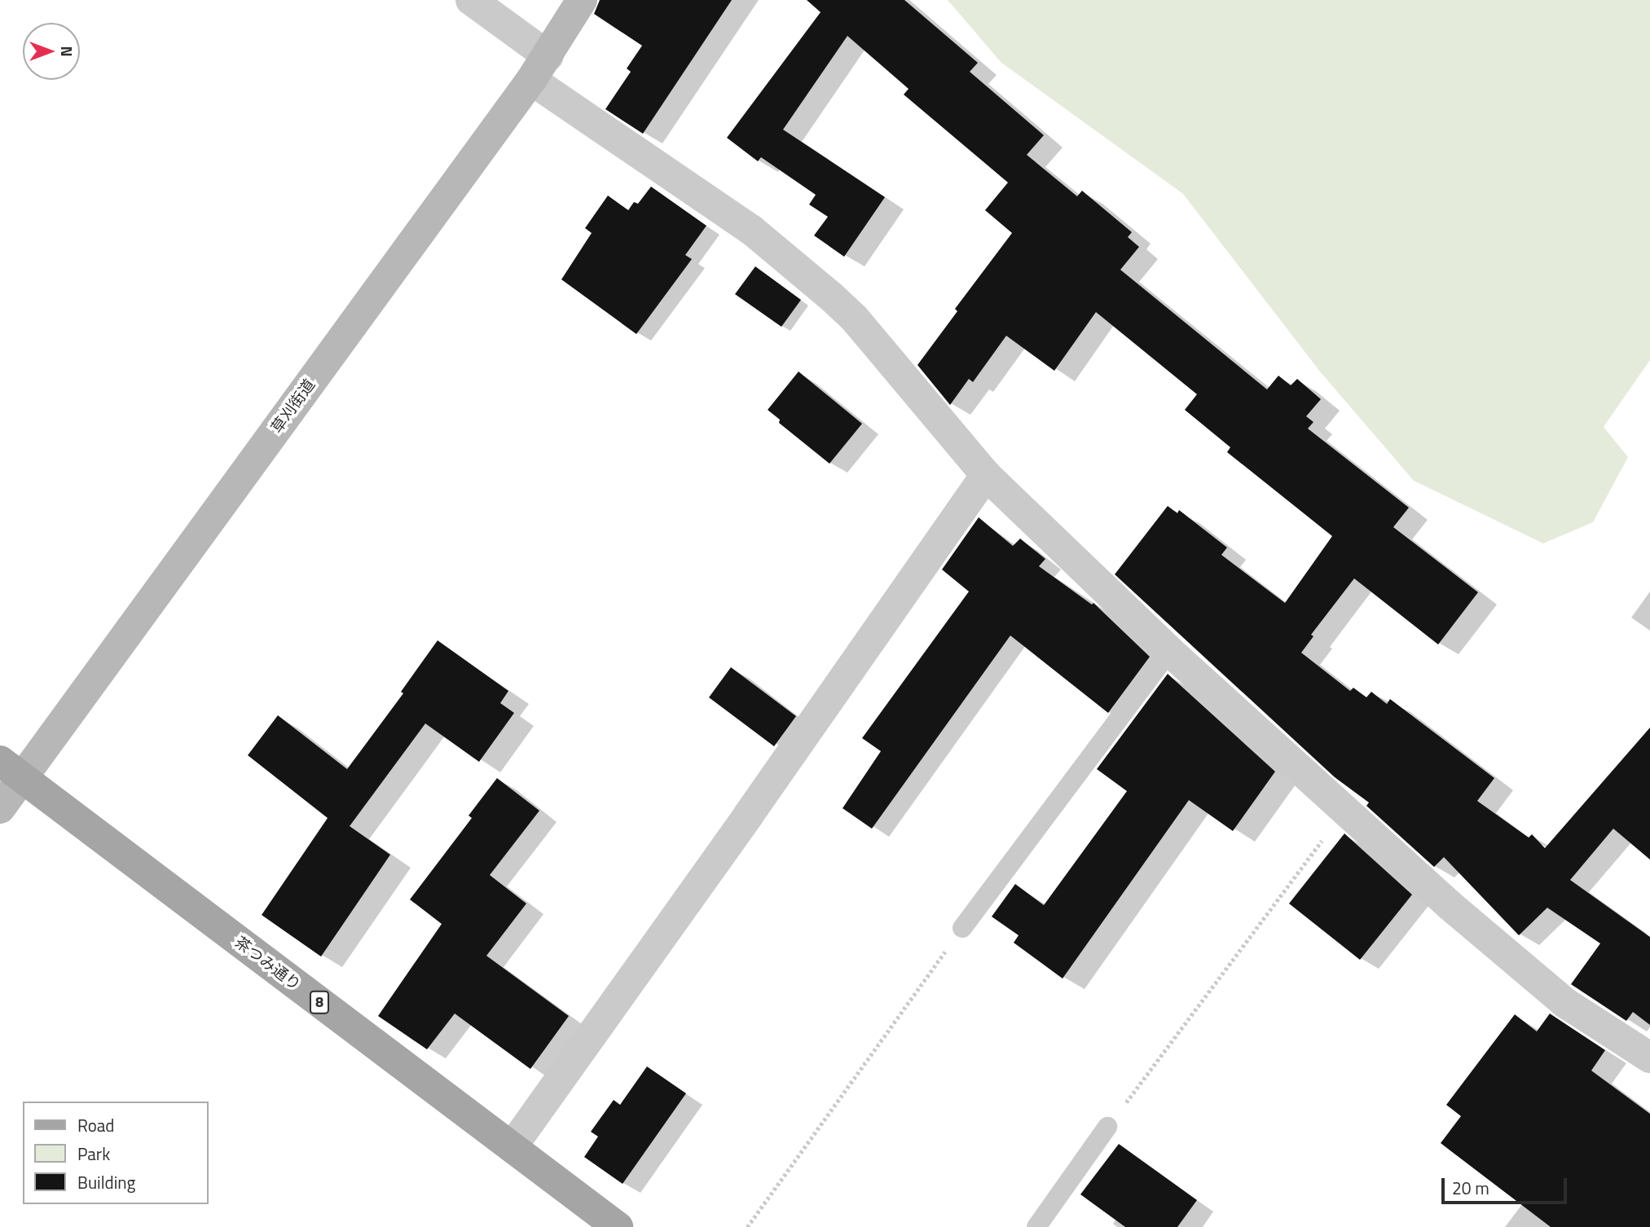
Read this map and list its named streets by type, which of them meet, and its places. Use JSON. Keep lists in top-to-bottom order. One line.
{"streets":{"main road":["茶つみ通り","8"],"street":["草刈街道"]},"crossings":[["草刈街道","茶つみ通り"]],"legend":["Road","Park","Building"],"scale_bar":"20 m","north":"right"}
